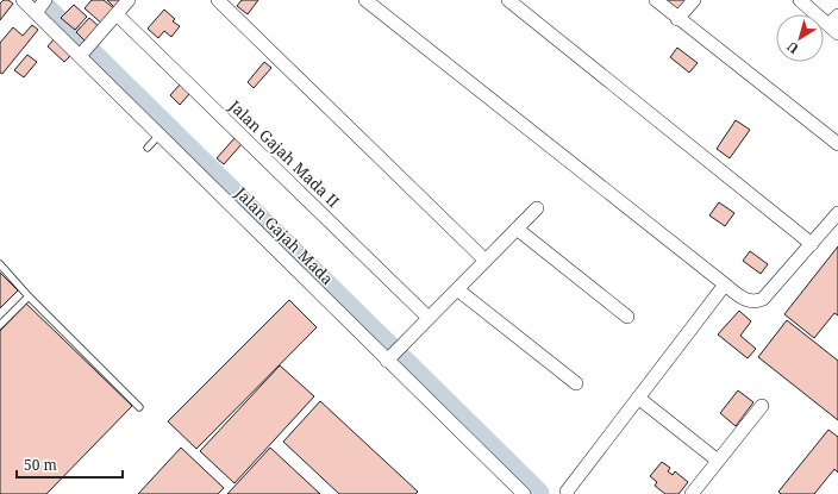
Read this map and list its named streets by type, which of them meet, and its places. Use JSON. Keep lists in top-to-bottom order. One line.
{"streets":{"street":["Jalan Gajah Mada II","Jalan Gajah Mada"]},"scale_bar":"50 m","north":"bottom left"}
